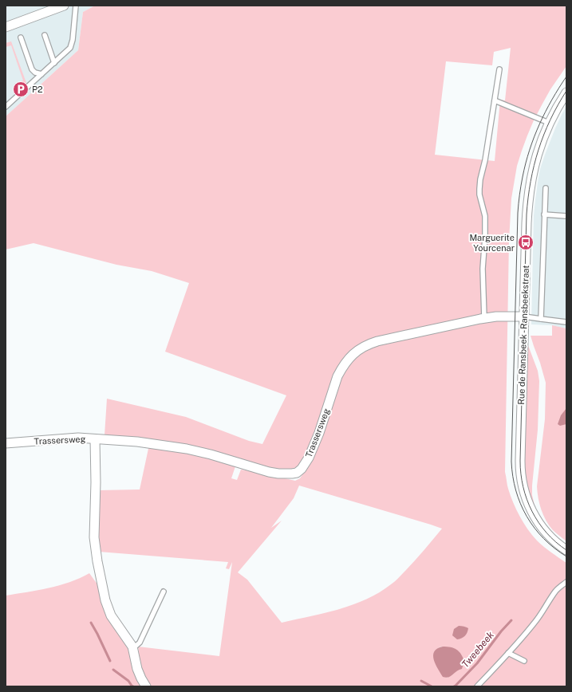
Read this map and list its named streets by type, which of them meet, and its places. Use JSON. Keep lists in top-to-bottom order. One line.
{"streets":{"street":["Rue de Ransbeek - Ransbeekstraat","Trassersweg"]},"crossings":[["Rue de Ransbeek - Ransbeekstraat","Trassersweg"]],"water":["Tweebeek"],"places":{"parking":["P2"],"bus stop":["Marguerite Yourcenar"]}}
